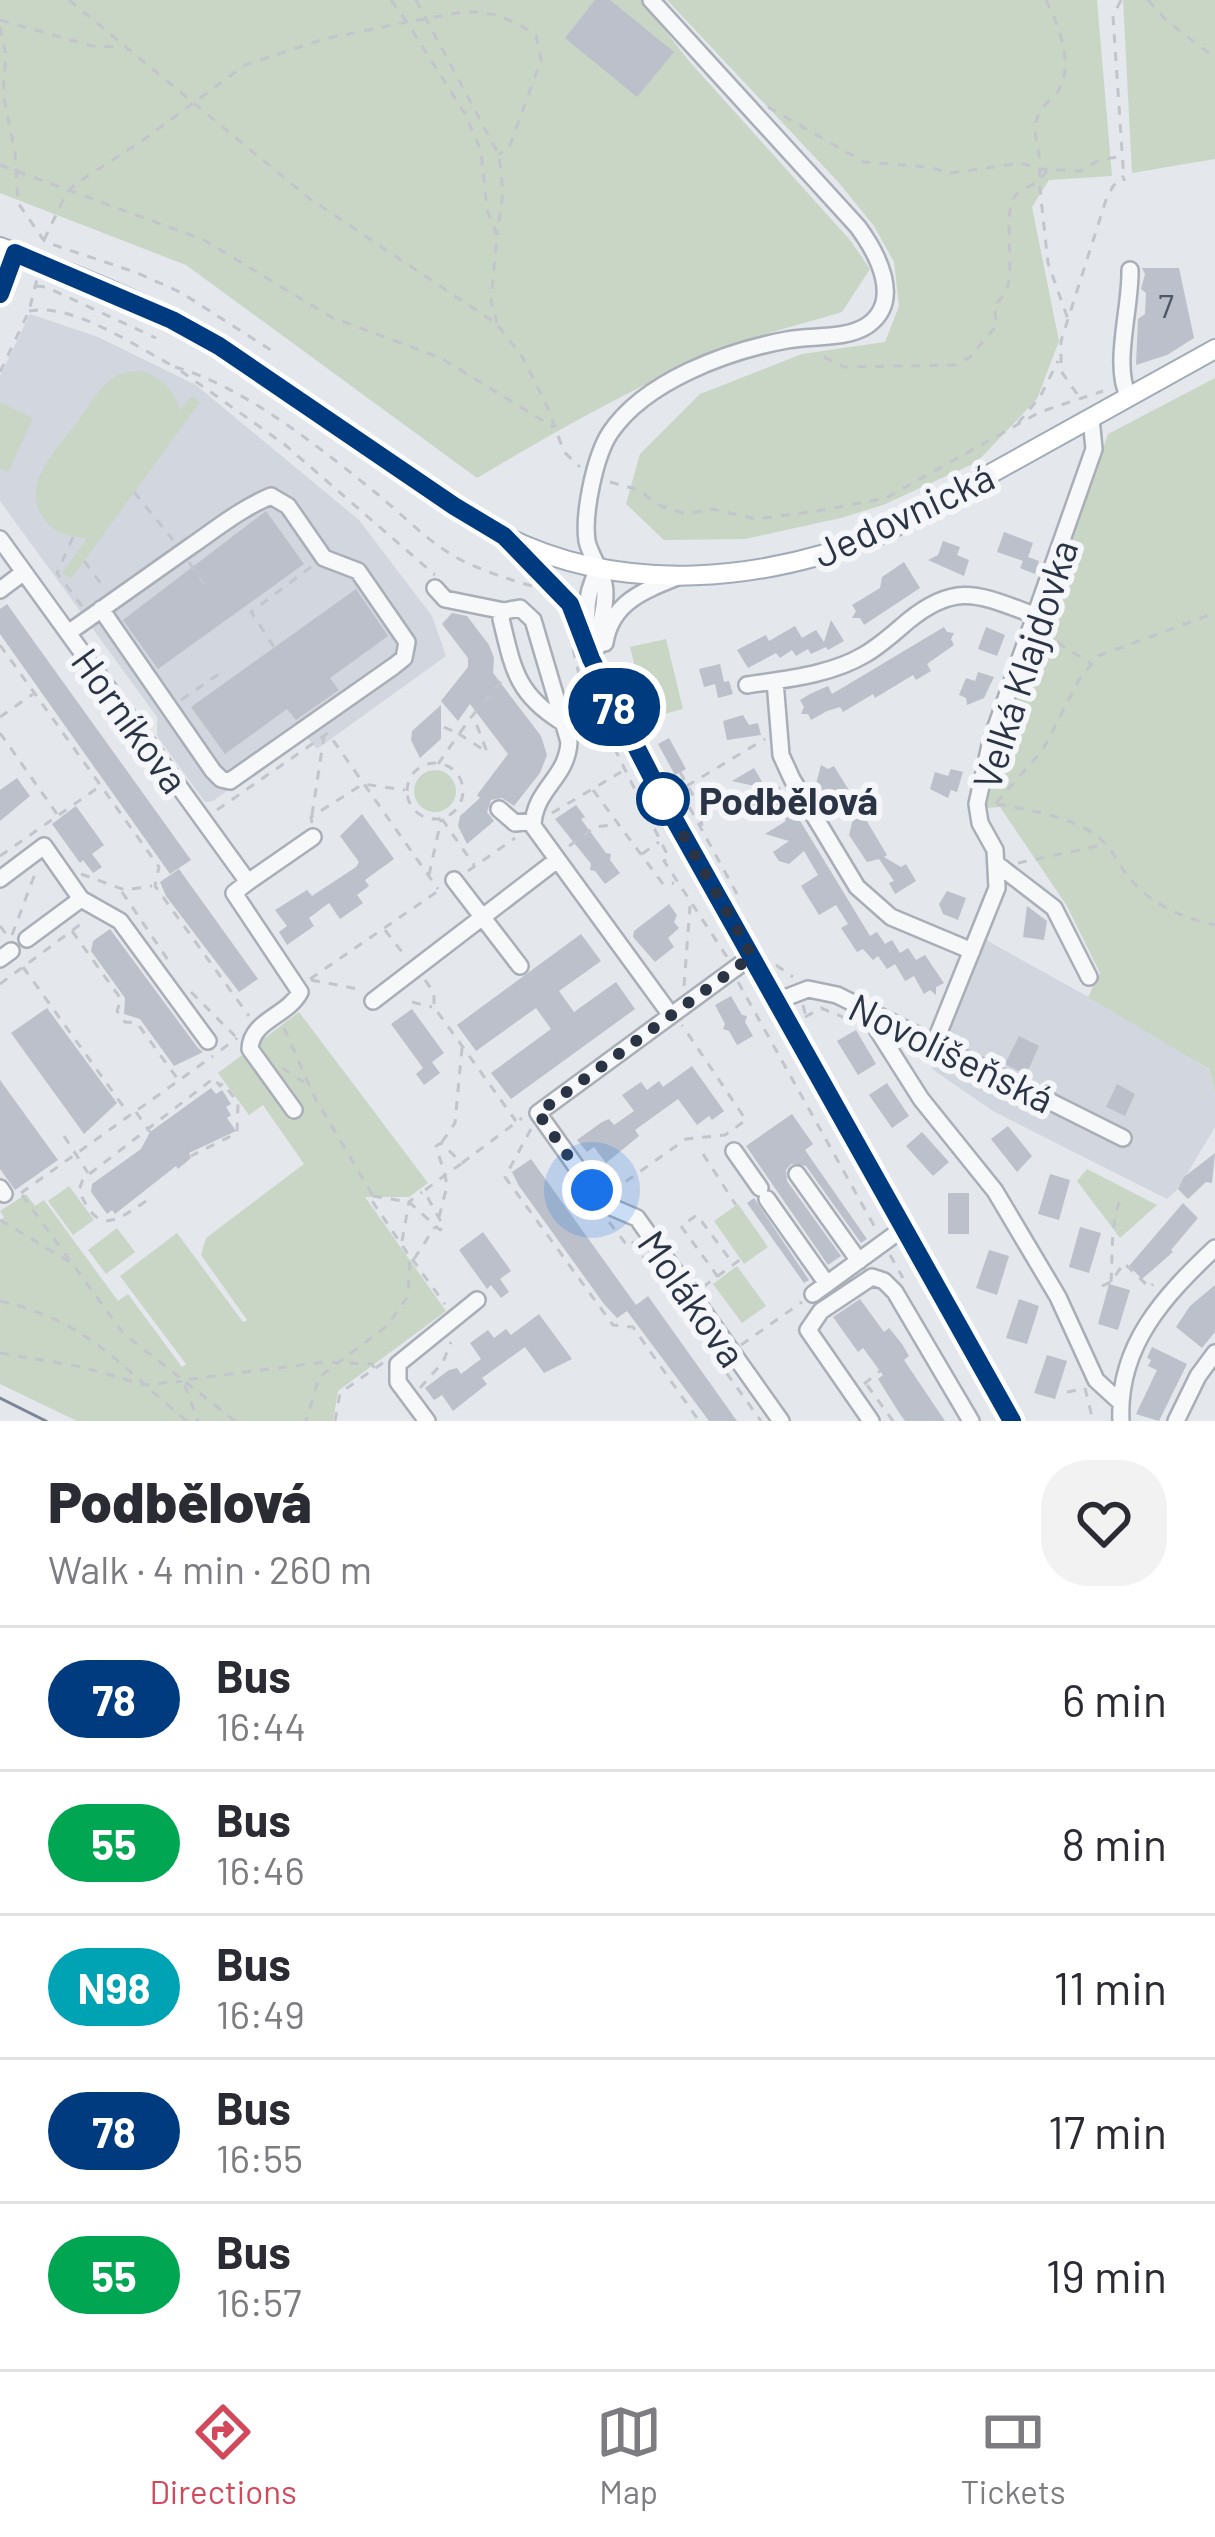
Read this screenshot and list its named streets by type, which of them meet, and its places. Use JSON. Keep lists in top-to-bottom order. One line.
{"streets":{"main road":["Jedovnická"],"street":["Velká Klajdovka","Horníkova","Novolíšeňská","Molákova"]},"crossings":[["Jedovnická","Velká Klajdovka"],["Jedovnická","Novolíšeňská"],["Novolíšeňská","Molákova"]],"places":["Podbělová"],"lines":["bus line 78"],"house_numbers":["7"],"page":{"on_map":"78","heading":["Podbělová","Walk · 4 min · 260 m"],"list":[{"mark":"78","name":"Bus","note":"16:44","value":"6 min"},{"mark":"55","name":"Bus","note":"16:46","value":"8 min"},{"mark":"N98","name":"Bus","note":"16:49","value":"11 min"},{"mark":"78","name":"Bus","note":"16:55","value":"17 min"},{"mark":"55","name":"Bus","note":"16:57","value":"19 min"}],"tabs":["Directions","Map","Tickets"]}}
